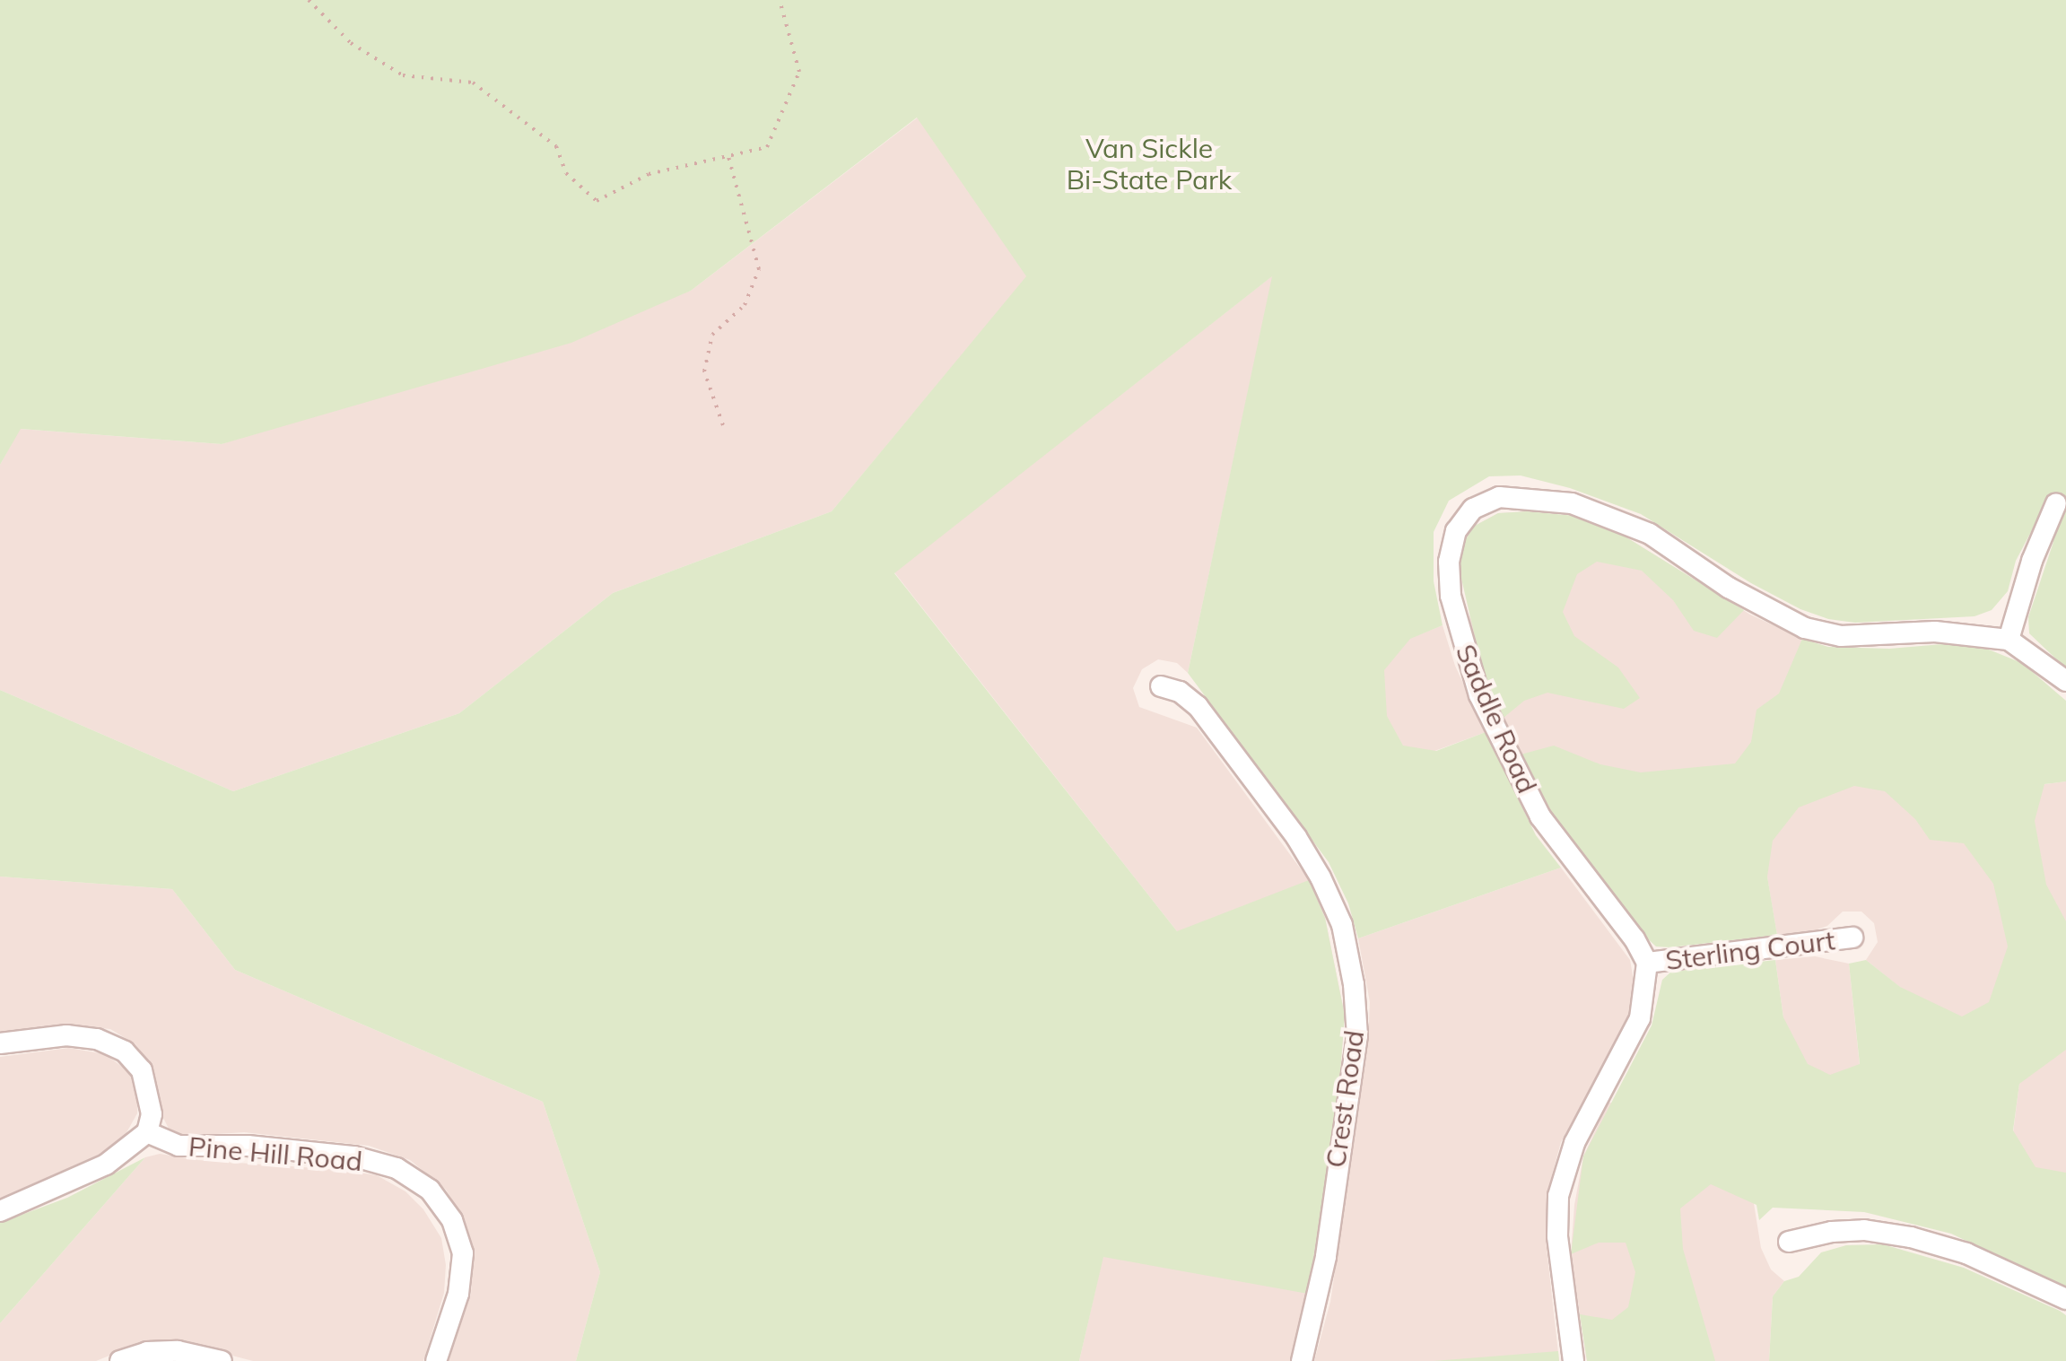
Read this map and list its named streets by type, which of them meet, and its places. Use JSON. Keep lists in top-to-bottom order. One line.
{"streets":{"street":["Saddle Road","Sterling Court","Crest Road","Pine Hill Road"]},"crossings":[["Saddle Road","Sterling Court"]],"parks":["Van Sickle Bi-State Park"]}
